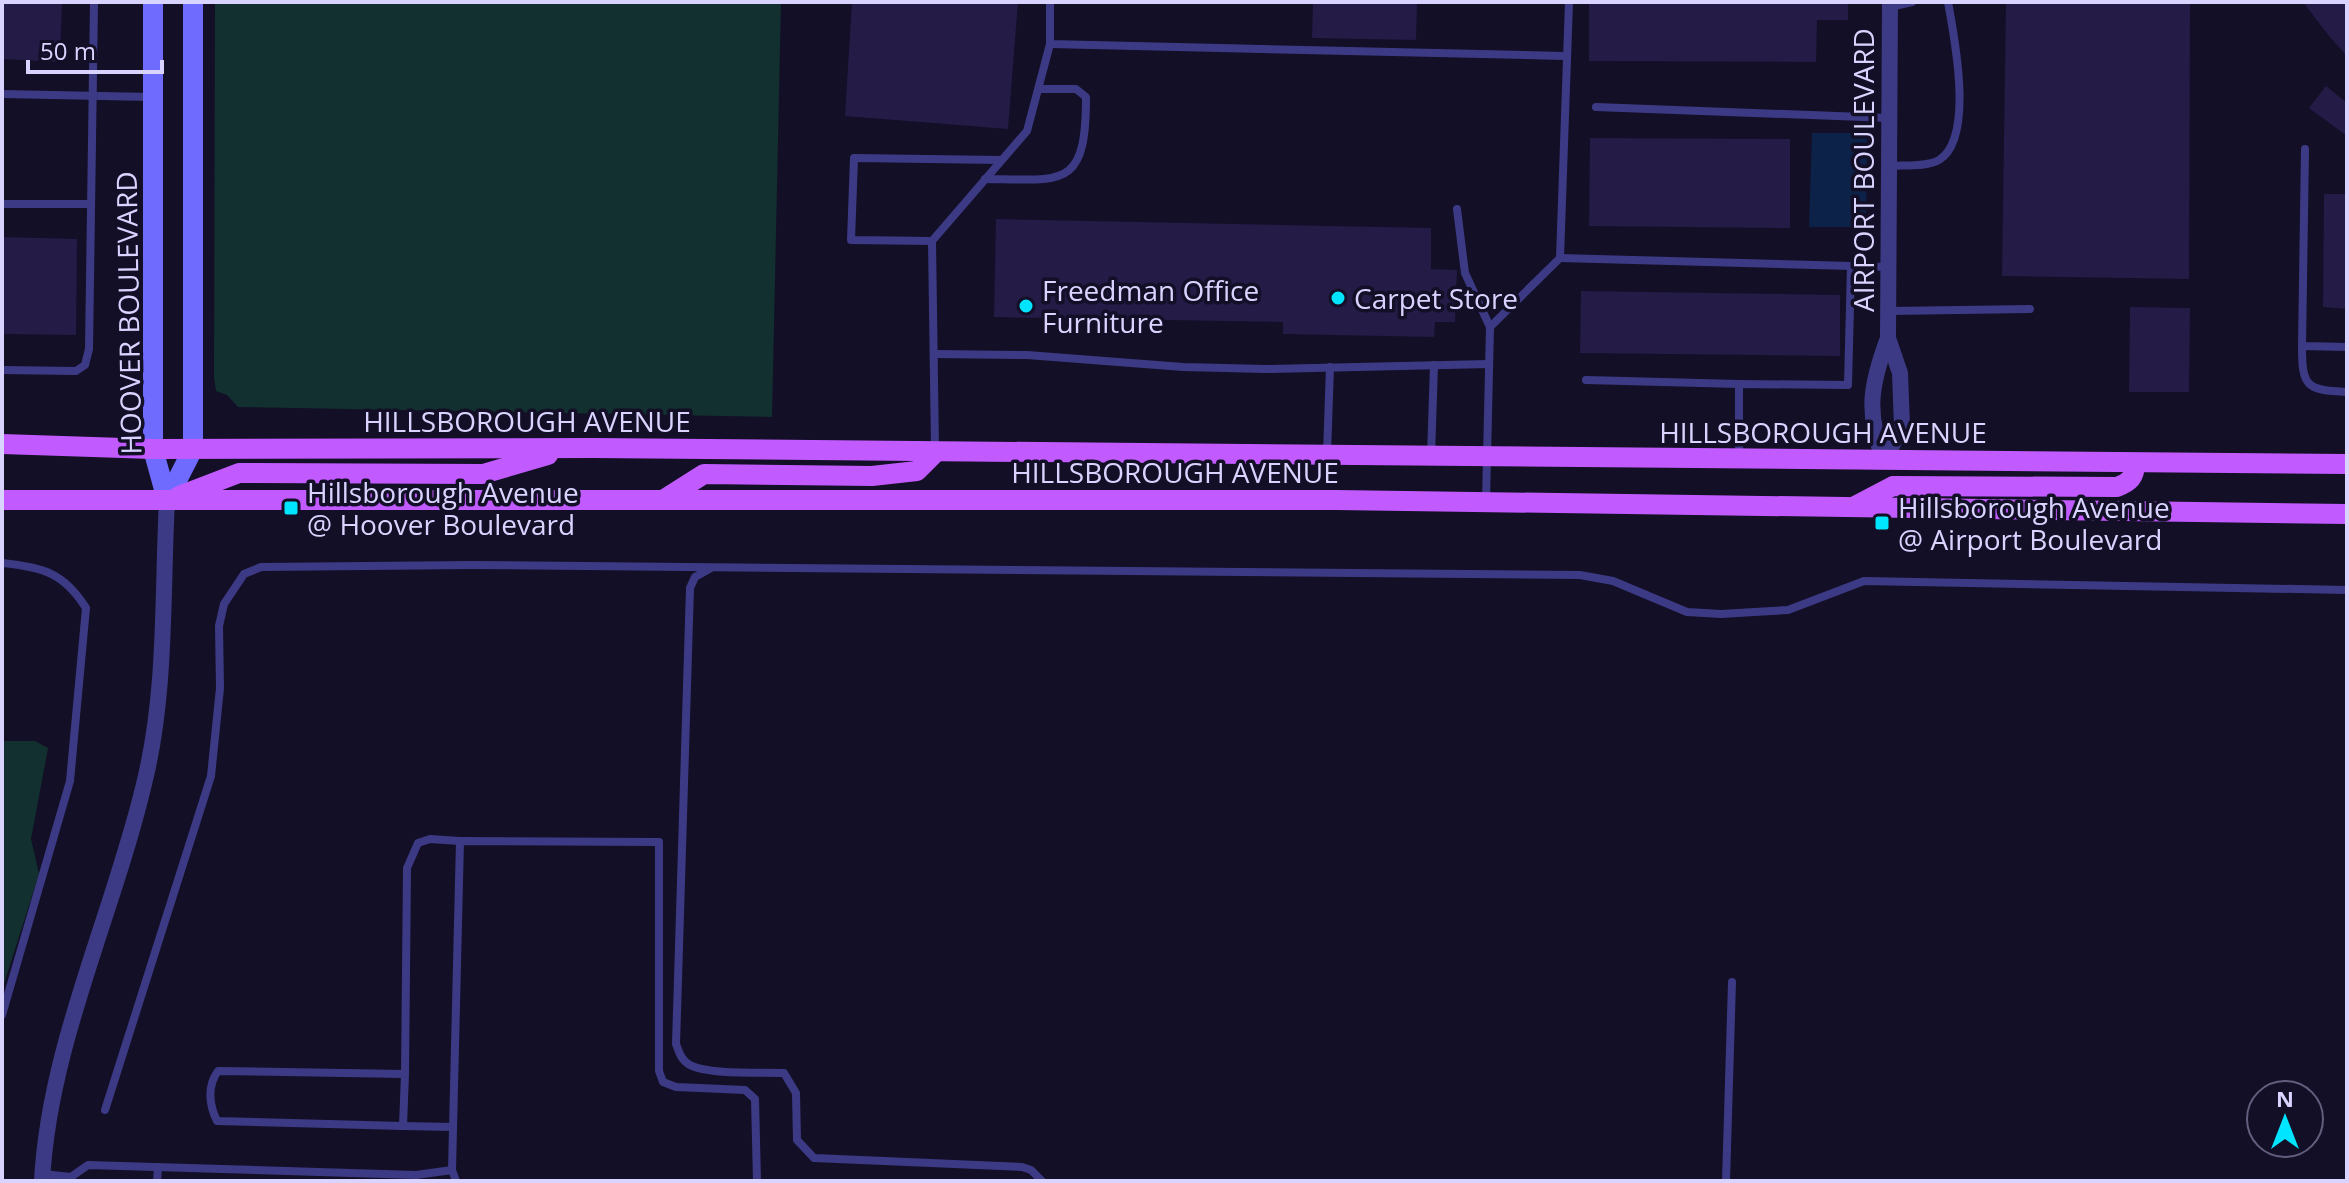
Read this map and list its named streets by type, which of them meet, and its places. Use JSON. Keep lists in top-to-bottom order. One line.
{"streets":{"main road":["HOOVER BOULEVARD","HILLSBOROUGH AVENUE"],"street":["AIRPORT BOULEVARD"]},"crossings":[["AIRPORT BOULEVARD","HILLSBOROUGH AVENUE"],["HOOVER BOULEVARD","HILLSBOROUGH AVENUE"]],"places":{"other":["Carpet Store","Freedman Office Furniture"],"transit":["Hillsborough Avenue @ Hoover Boulevard","Hillsborough Avenue @ Airport Boulevard"]},"scale_bar":"50 m","north":"top"}
